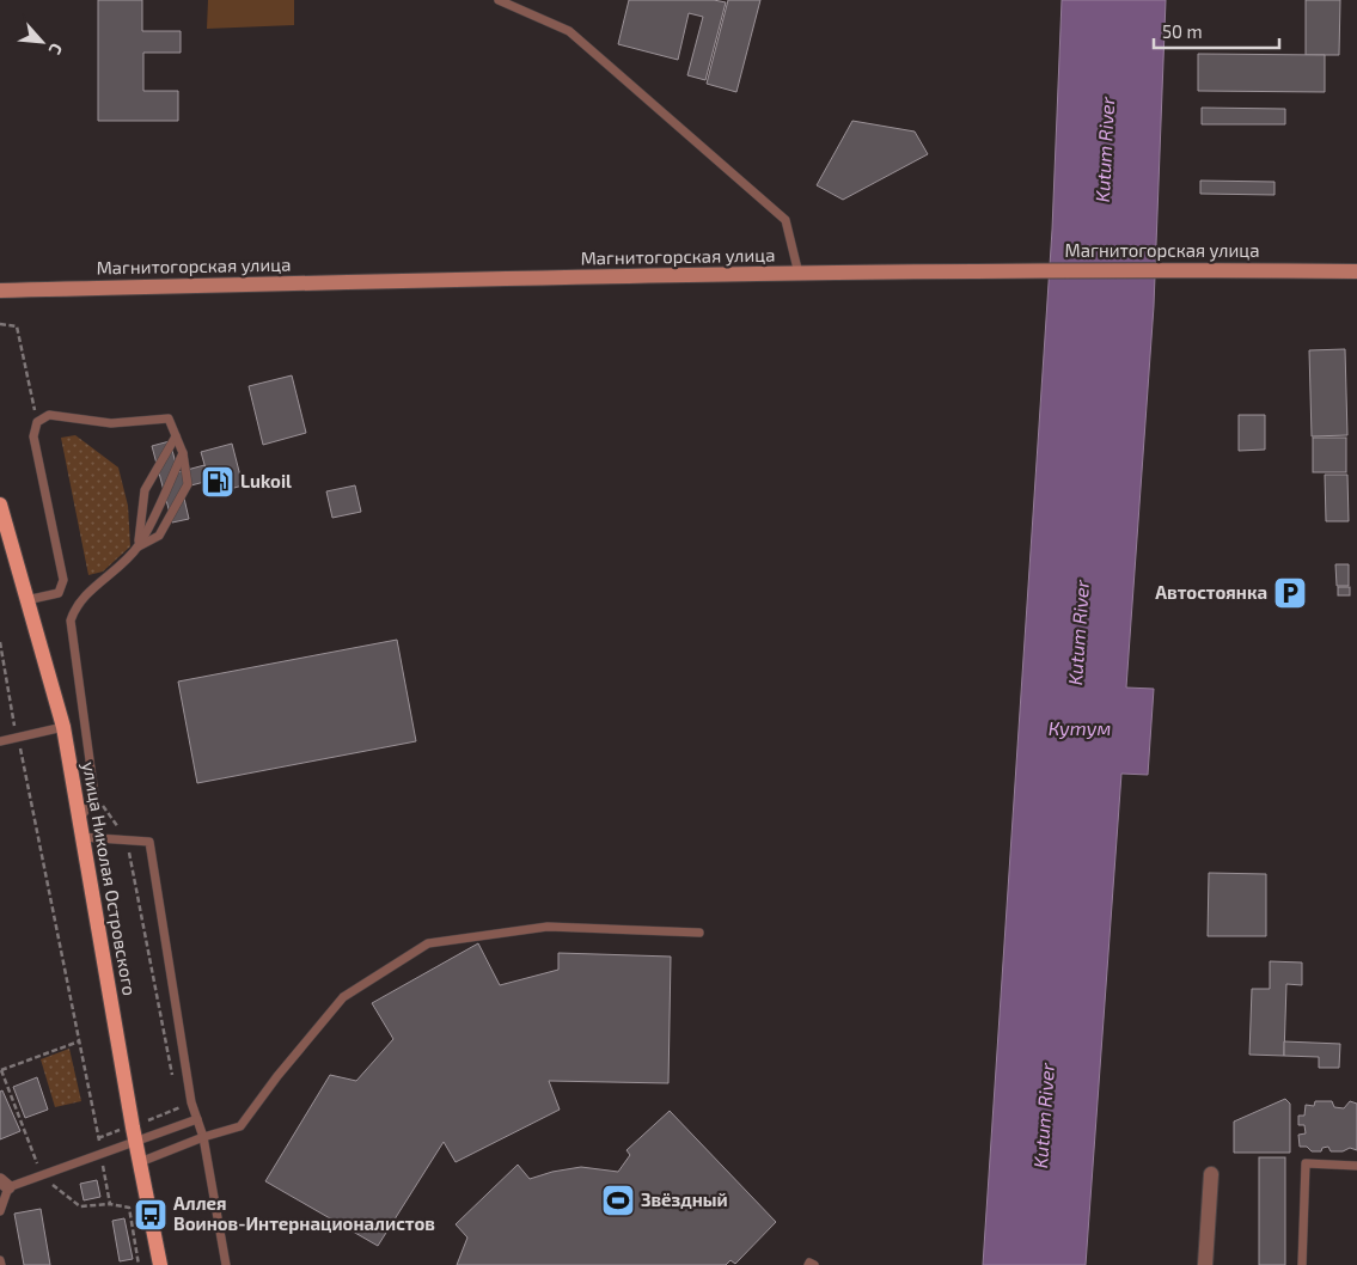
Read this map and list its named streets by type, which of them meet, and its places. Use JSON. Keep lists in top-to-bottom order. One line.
{"streets":{"main road":["Магнитогорская улица","улица Николая Островского"]},"water":["Kutum River","Кутум"],"places":{"fuel station":["Lukoil"],"parking":["Автостоянка"],"sports":["Звёздный"],"bus stop":["Аллея Воинов-Интернационалистов"]},"scale_bar":"50 m","north":"bottom right"}
